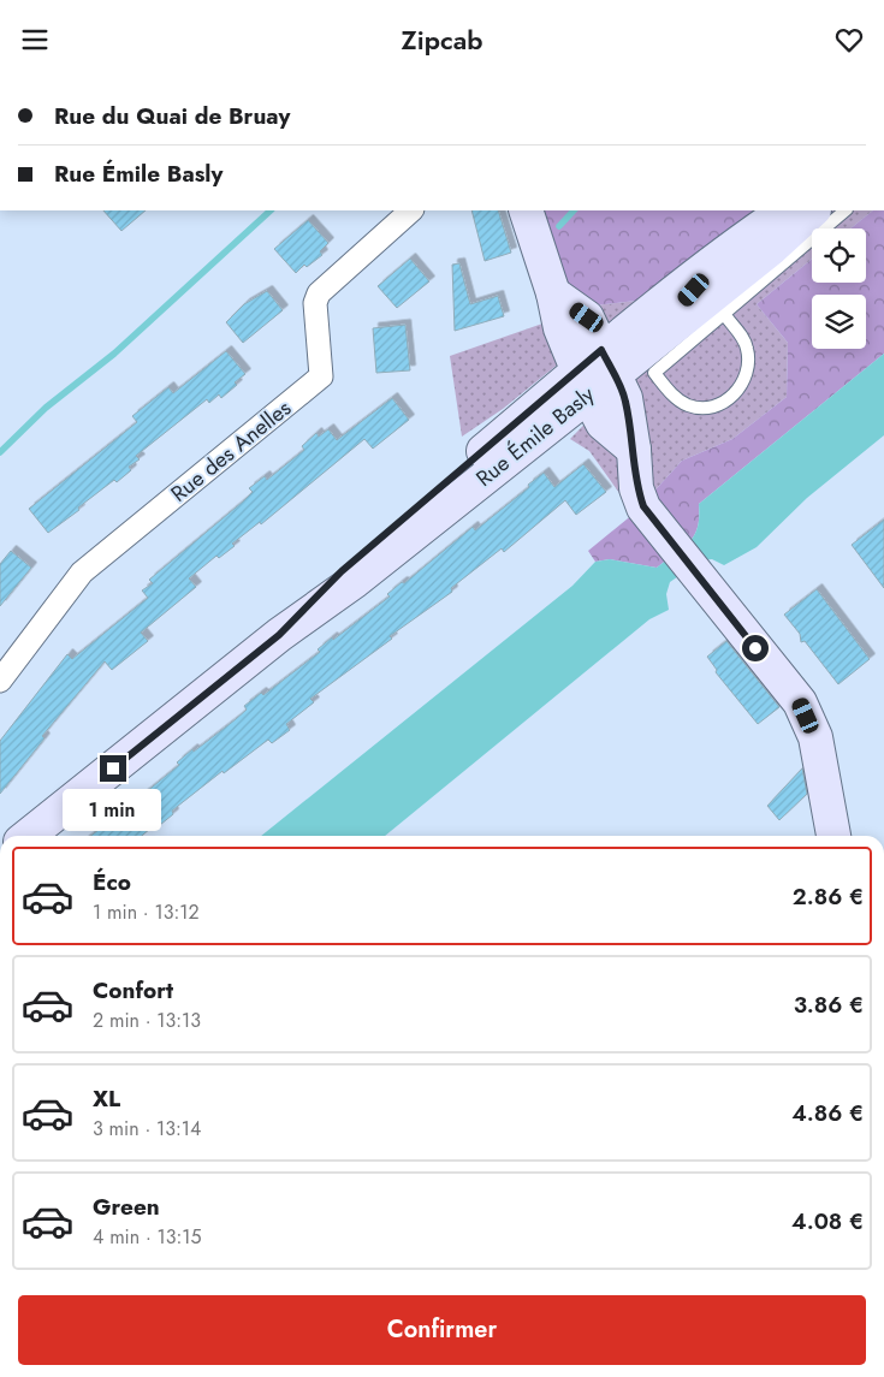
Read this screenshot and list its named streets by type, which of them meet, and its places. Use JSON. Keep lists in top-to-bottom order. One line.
{"streets":{"main road":["Rue Émile Basly"],"street":["Rue des Anelles"]},"page":{"header":"Zipcab","banner":["Rue du Quai de Bruay","Rue Émile Basly"],"bubble":"1 min","list":[{"name":"Éco","note":"1 min · 13:12","value":"2.86 €"},{"name":"Confort","note":"2 min · 13:13","value":"3.86 €"},{"name":"XL","note":"3 min · 13:14","value":"4.86 €"},{"name":"Green","note":"4 min · 13:15","value":"4.08 €"}],"buttons":"Confirmer"}}
